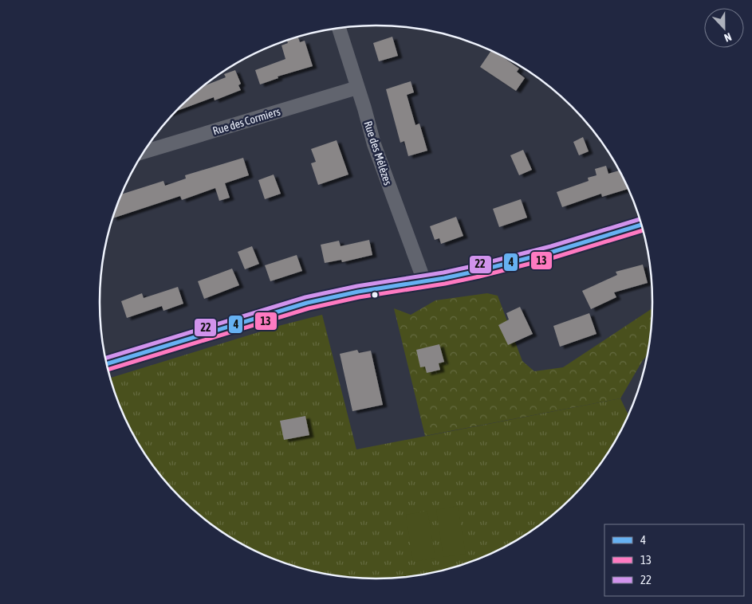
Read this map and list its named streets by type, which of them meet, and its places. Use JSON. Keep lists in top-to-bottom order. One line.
{"streets":{"street":["Rue des Cormiers","Rue des Mélèzes"]},"crossings":[["Rue des Cormiers","Rue des Mélèzes"]],"lines":["transit line 22","transit line 4","transit line 13"],"legend":["4","13","22"],"north":"bottom"}
